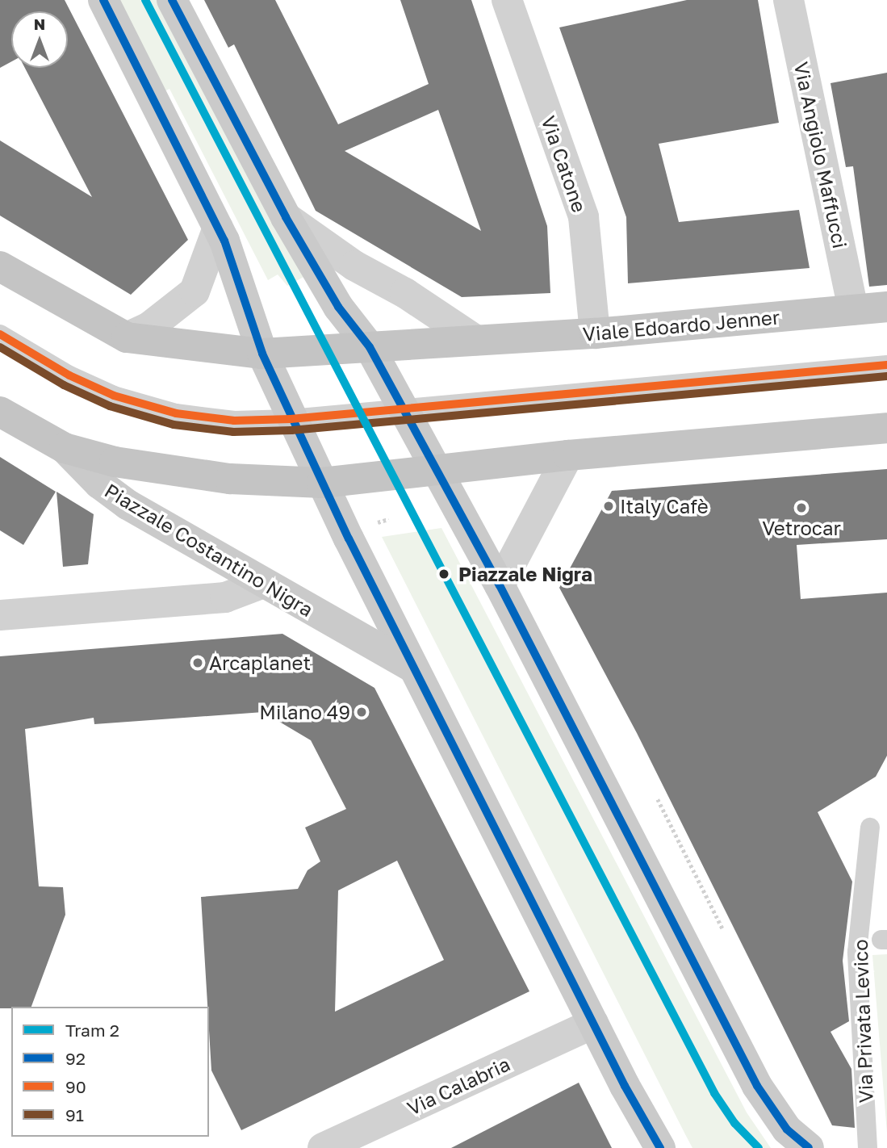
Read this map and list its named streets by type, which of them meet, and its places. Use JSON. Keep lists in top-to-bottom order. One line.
{"streets":{"main road":["Viale Edoardo Jenner","Piazzale Costantino Nigra"],"street":["Via Angiolo Maffucci","Via Catone","Via Calabria"],"lane":["Via Privata Levico"]},"crossings":[["Via Angiolo Maffucci","Viale Edoardo Jenner"],["Via Catone","Viale Edoardo Jenner"]],"places":["Italy Cafè","Vetrocar","Piazzale Nigra","Arcaplanet","Milano 49"],"lines":["tram line 2","transit line 92","transit line 90","transit line 91"],"legend":["Tram 2","92","90","91"],"north":"top"}
